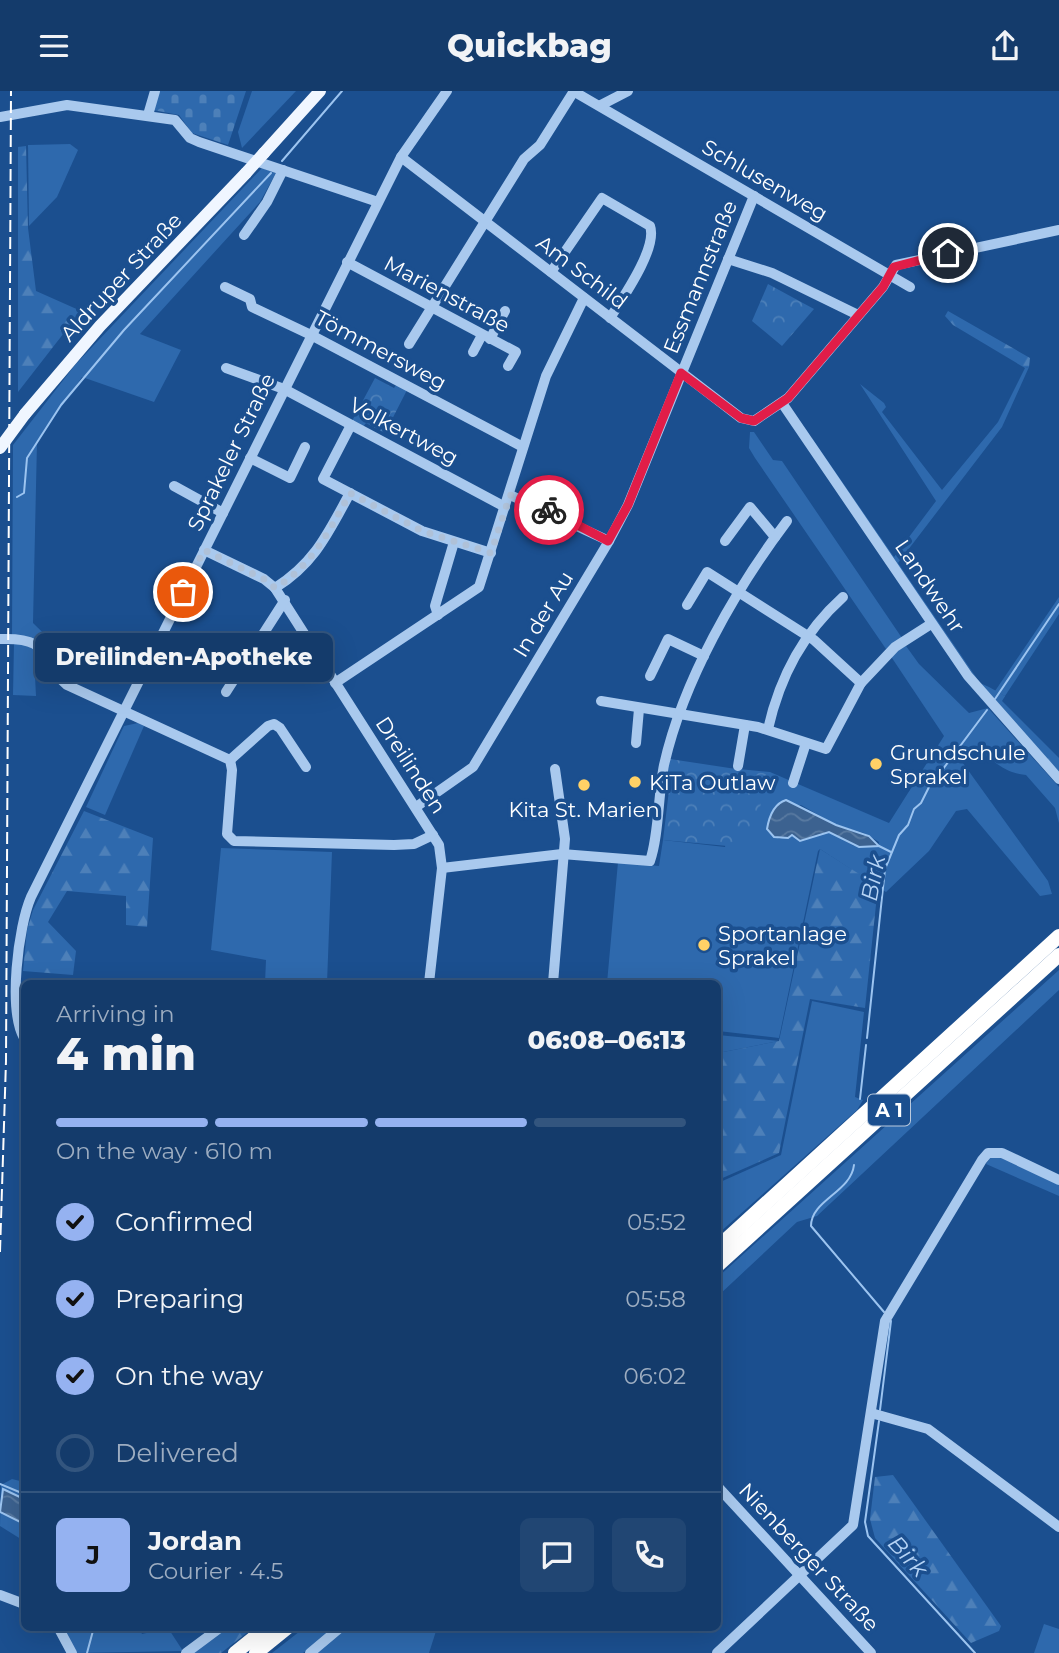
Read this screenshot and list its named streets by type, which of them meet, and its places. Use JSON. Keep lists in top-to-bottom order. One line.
{"streets":{"highway":["A 1"],"main road":["Aldruper Straße"],"street":["Schlusenweg","Am Schild","Essmannstraße","Marienstraße","Tömmersweg","Volkertweg","Sprakeler Straße","Landwehr","In der Au","Dreilinden","Nienberger Straße"]},"crossings":[["Schlusenweg","Essmannstraße"],["Am Schild","Essmannstraße"],["Am Schild","Sprakeler Straße"],["Am Schild","Landwehr"],["Am Schild","In der Au"],["Essmannstraße","In der Au"],["Marienstraße","Sprakeler Straße"],["Tömmersweg","Sprakeler Straße"],["Volkertweg","Sprakeler Straße"],["Sprakeler Straße","Dreilinden"],["In der Au","Dreilinden"]],"water":["Birk"],"places":["Dreilinden-Apotheke","Grundschule Sprakel","KiTa Outlaw","Kita St. Marien","Sportanlage Sprakel"],"page":{"header":"Quickbag","bubble":"Dreilinden-Apotheke","heading":["4 min","Arriving in","06:08–06:13"],"panel":["Jordan","Courier · 4.5"],"bar":"On the way · 610 m","list":[["Confirmed","05:52"],["Preparing","05:58"],["On the way","06:02"],"Delivered"],"round":"J"}}
